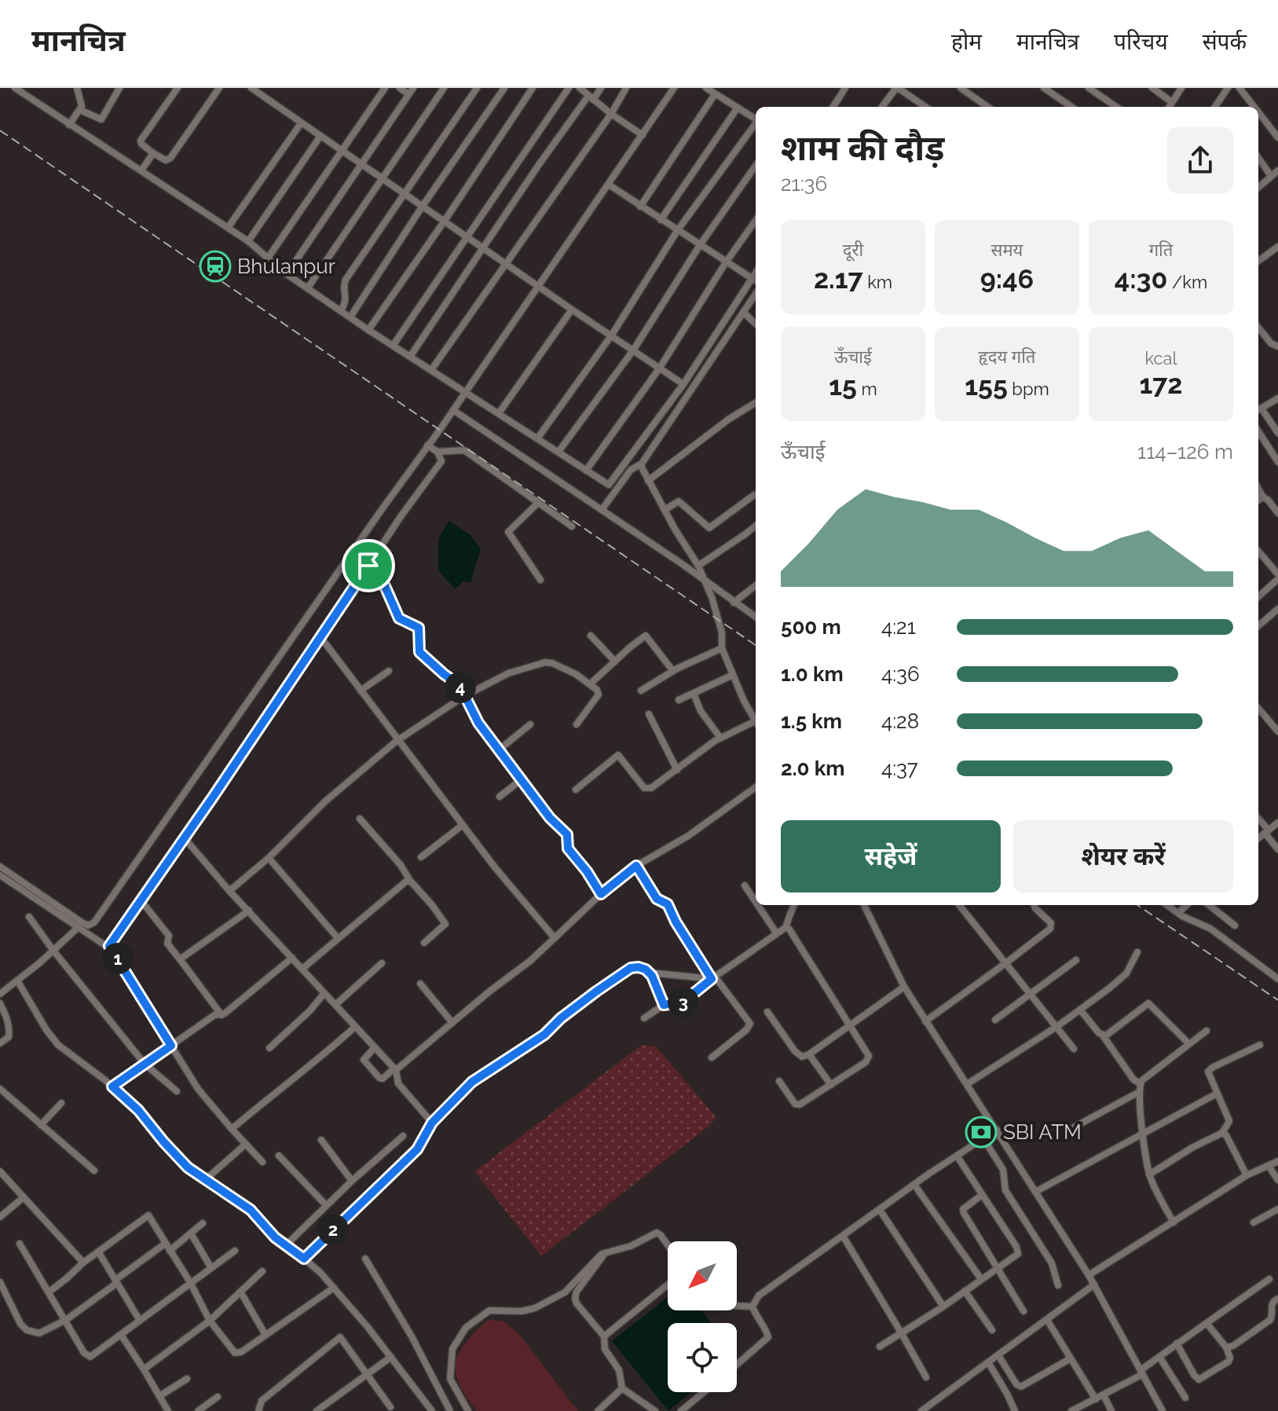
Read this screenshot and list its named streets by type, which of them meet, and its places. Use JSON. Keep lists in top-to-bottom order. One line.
{"places":{"station":["Bhulanpur"],"bank":["SBI ATM"]},"north":"bottom left","page":{"header":"मानचित्र","nav":["होम","मानचित्र","परिचय","संपर्क"],"heading":["शाम की दौड़","21:36"],"stats":[["दूरी","2.17 km"],["समय","9:46"],["गति","4:30 /km"],["ऊँचाई","15 m"],["हृदय गति","155 bpm"],["kcal","172"]],"chart":["ऊँचाई","114–126 m"],"list":[{"name":"500 m","note":"4:21"},{"name":"1.0 km","note":"4:36"},{"name":"1.5 km","note":"4:28"},{"name":"2.0 km","note":"4:37"}],"pins":["4","1","3","2"],"buttons":["सहेजें","शेयर करें"]}}
